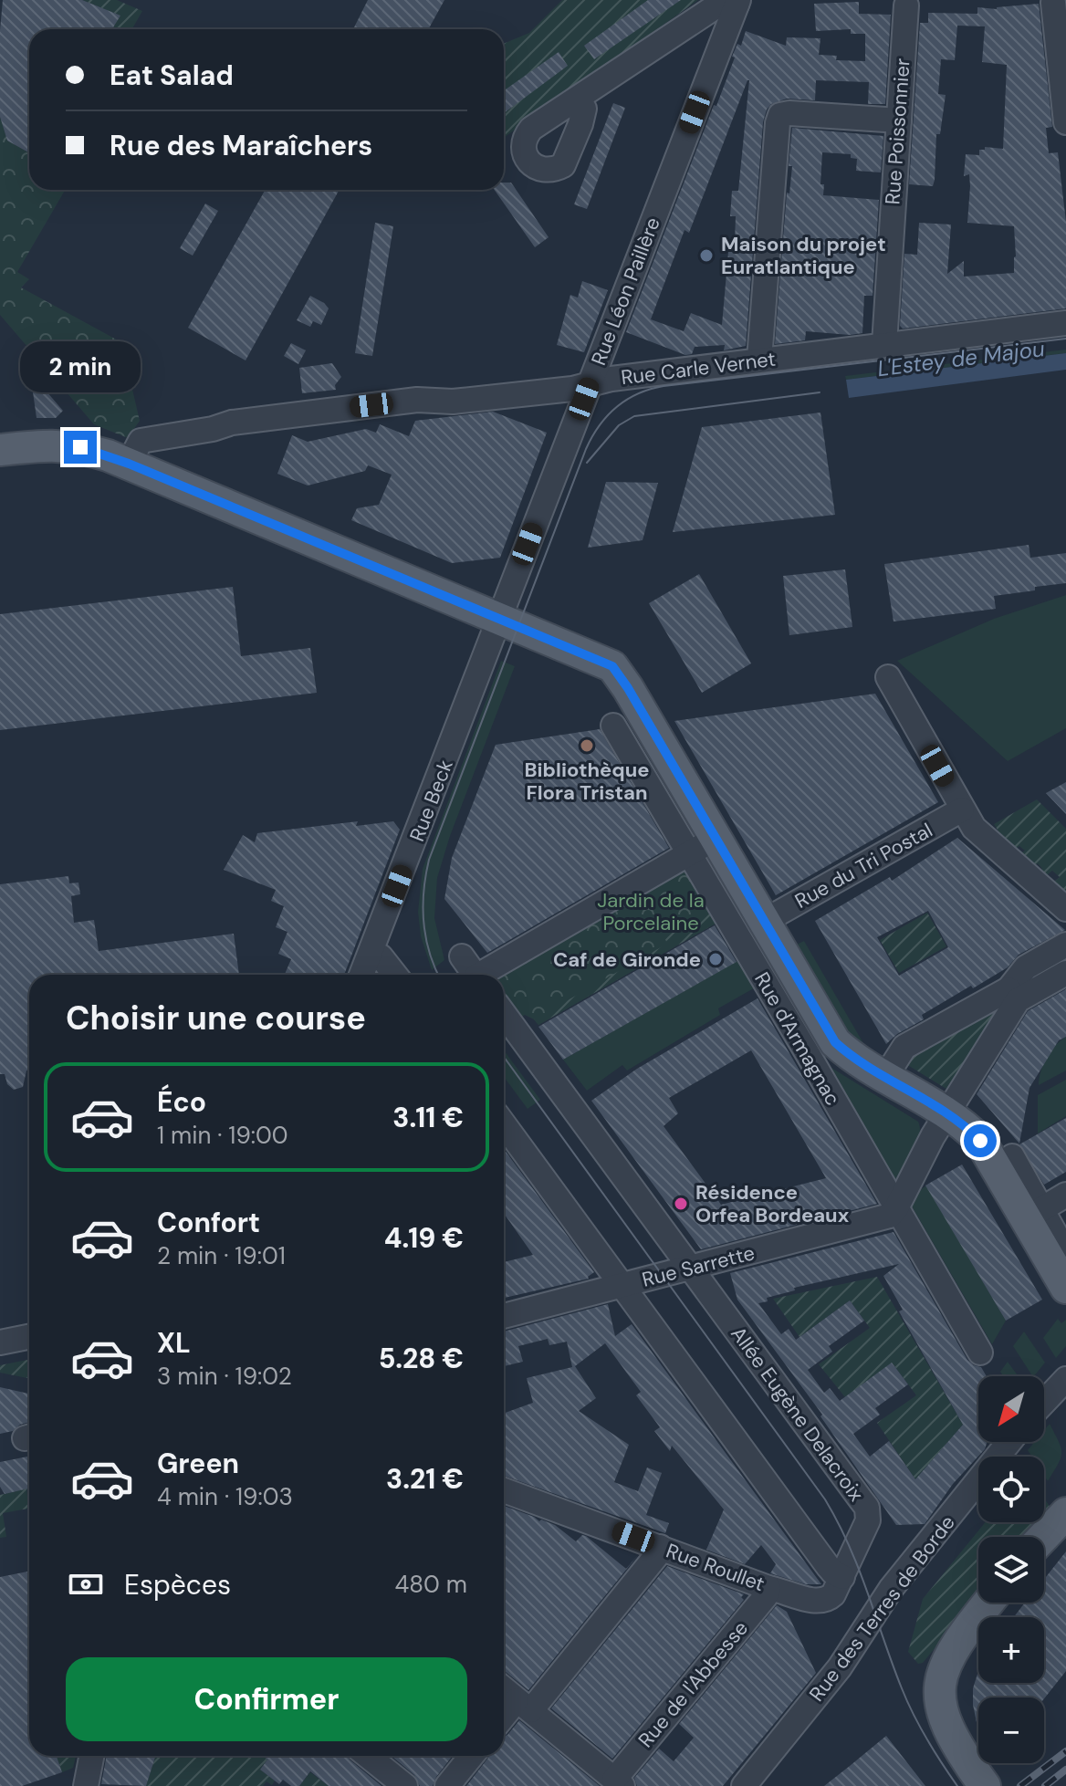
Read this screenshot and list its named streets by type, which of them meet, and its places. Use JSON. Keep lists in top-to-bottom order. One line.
{"streets":{"main road":["Rue d'Armagnac"],"street":["Rue Poissonnier","Rue Léon Paillère","Rue Carle Vernet","Rue Beck","Rue du Tri Postal","Rue Sarrette","Allée Eugène Delacroix","Rue Roullet","Rue des Terres de Borde","Rue de l'Abbesse"]},"crossings":[["Rue Poissonnier","Rue Carle Vernet"],["Rue Léon Paillère","Rue Carle Vernet"],["Rue Léon Paillère","Rue Beck"],["Rue Léon Paillère","Rue d'Armagnac"],["Rue Carle Vernet","Rue d'Armagnac"],["Rue Beck","Rue d'Armagnac"],["Rue du Tri Postal","Rue d'Armagnac"],["Rue d'Armagnac","Rue Sarrette"],["Rue Sarrette","Allée Eugène Delacroix"],["Allée Eugène Delacroix","Rue Roullet"],["Rue Roullet","Rue de l'Abbesse"]],"water":["L'Estey de Majou"],"parks":["Jardin de la Porcelaine"],"places":["Maison du projet Euratlantique","Bibliothèque Flora Tristan","Caf de Gironde","Résidence Orfea Bordeaux"],"north":"bottom left","page":{"banner":["Eat Salad","Rue des Maraîchers"],"bubble":"2 min","heading":"Choisir une course","list":[{"name":"Éco","note":"1 min · 19:00","value":"3.11 €"},{"name":"Confort","note":"2 min · 19:01","value":"4.19 €"},{"name":"XL","note":"3 min · 19:02","value":"5.28 €"},{"name":"Green","note":"4 min · 19:03","value":"3.21 €"}],"map_buttons":["+","−"],"pay":["Espèces","480 m"],"buttons":"Confirmer"}}
